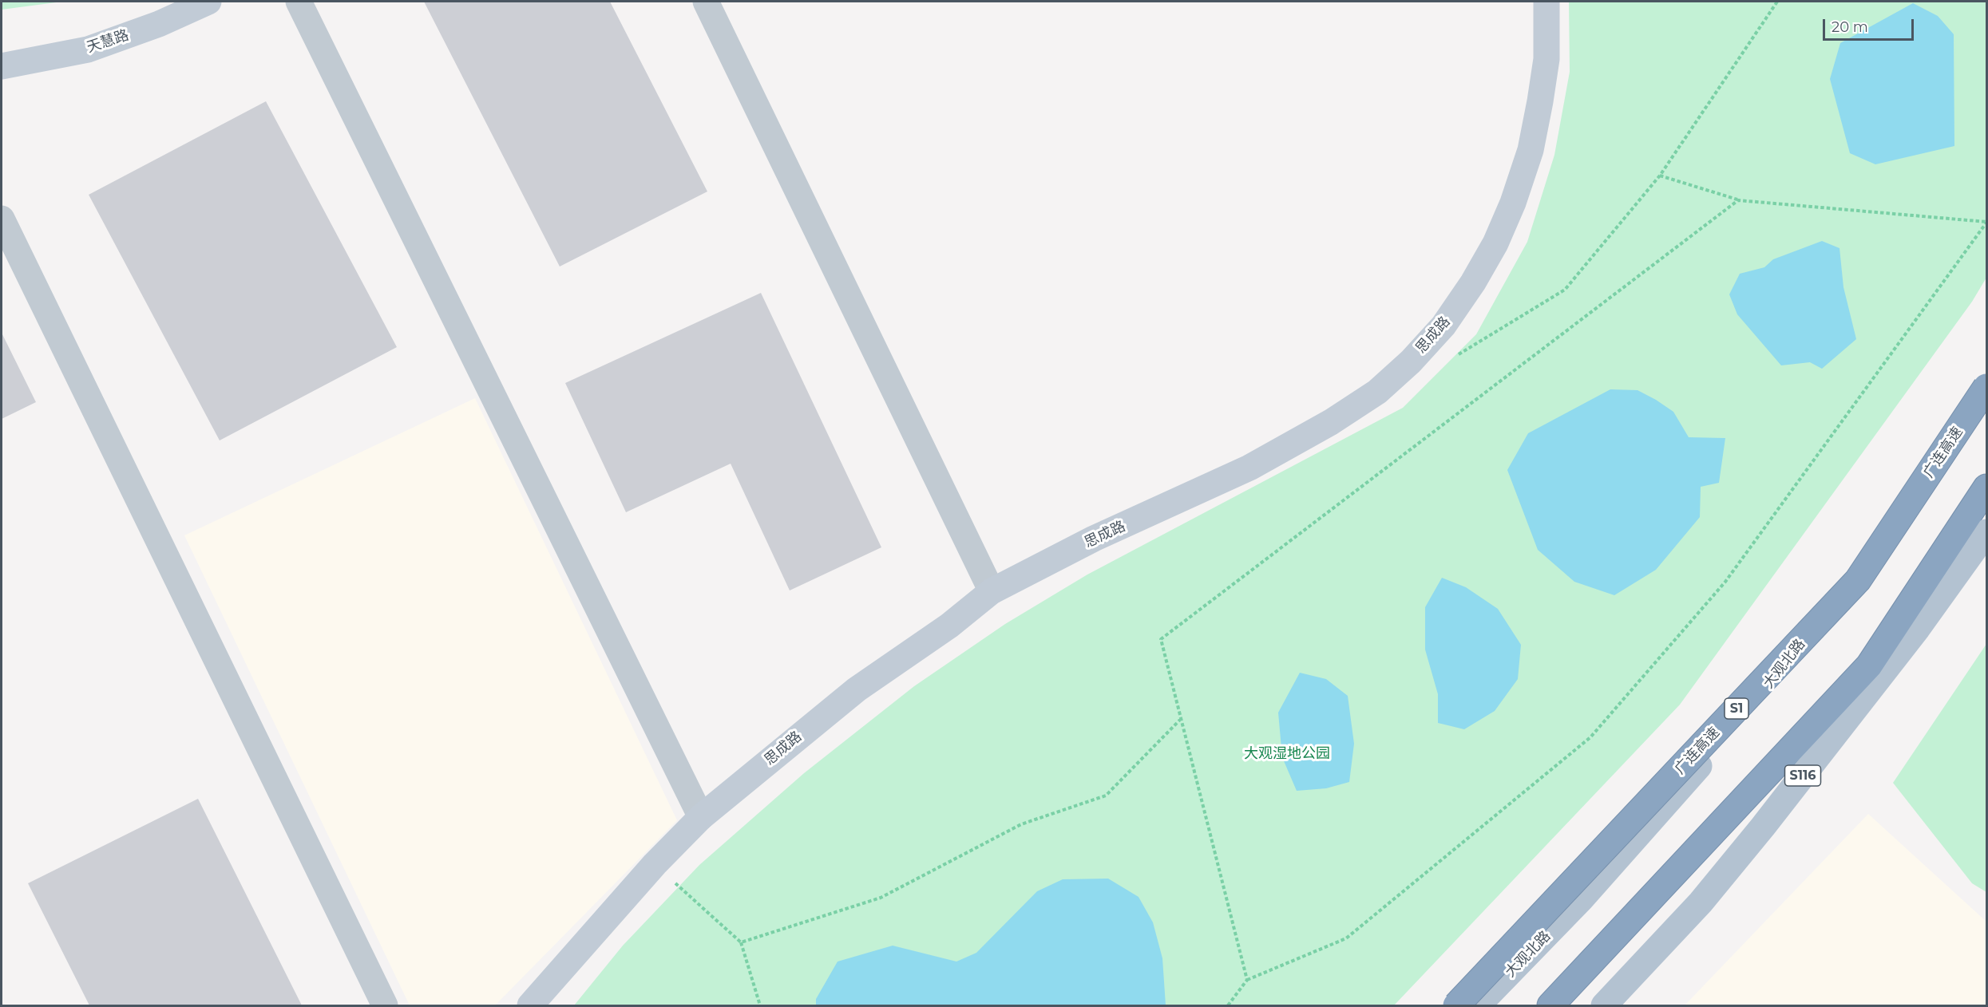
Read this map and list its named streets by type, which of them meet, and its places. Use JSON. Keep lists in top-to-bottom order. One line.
{"streets":{"highway":["广连高速","S1"],"main road":["大观北路","S116"],"street":["天慧路","思成路"]},"crossings":[["广连高速","大观北路"]],"parks":["大观湿地公园"],"scale_bar":"20 m"}
